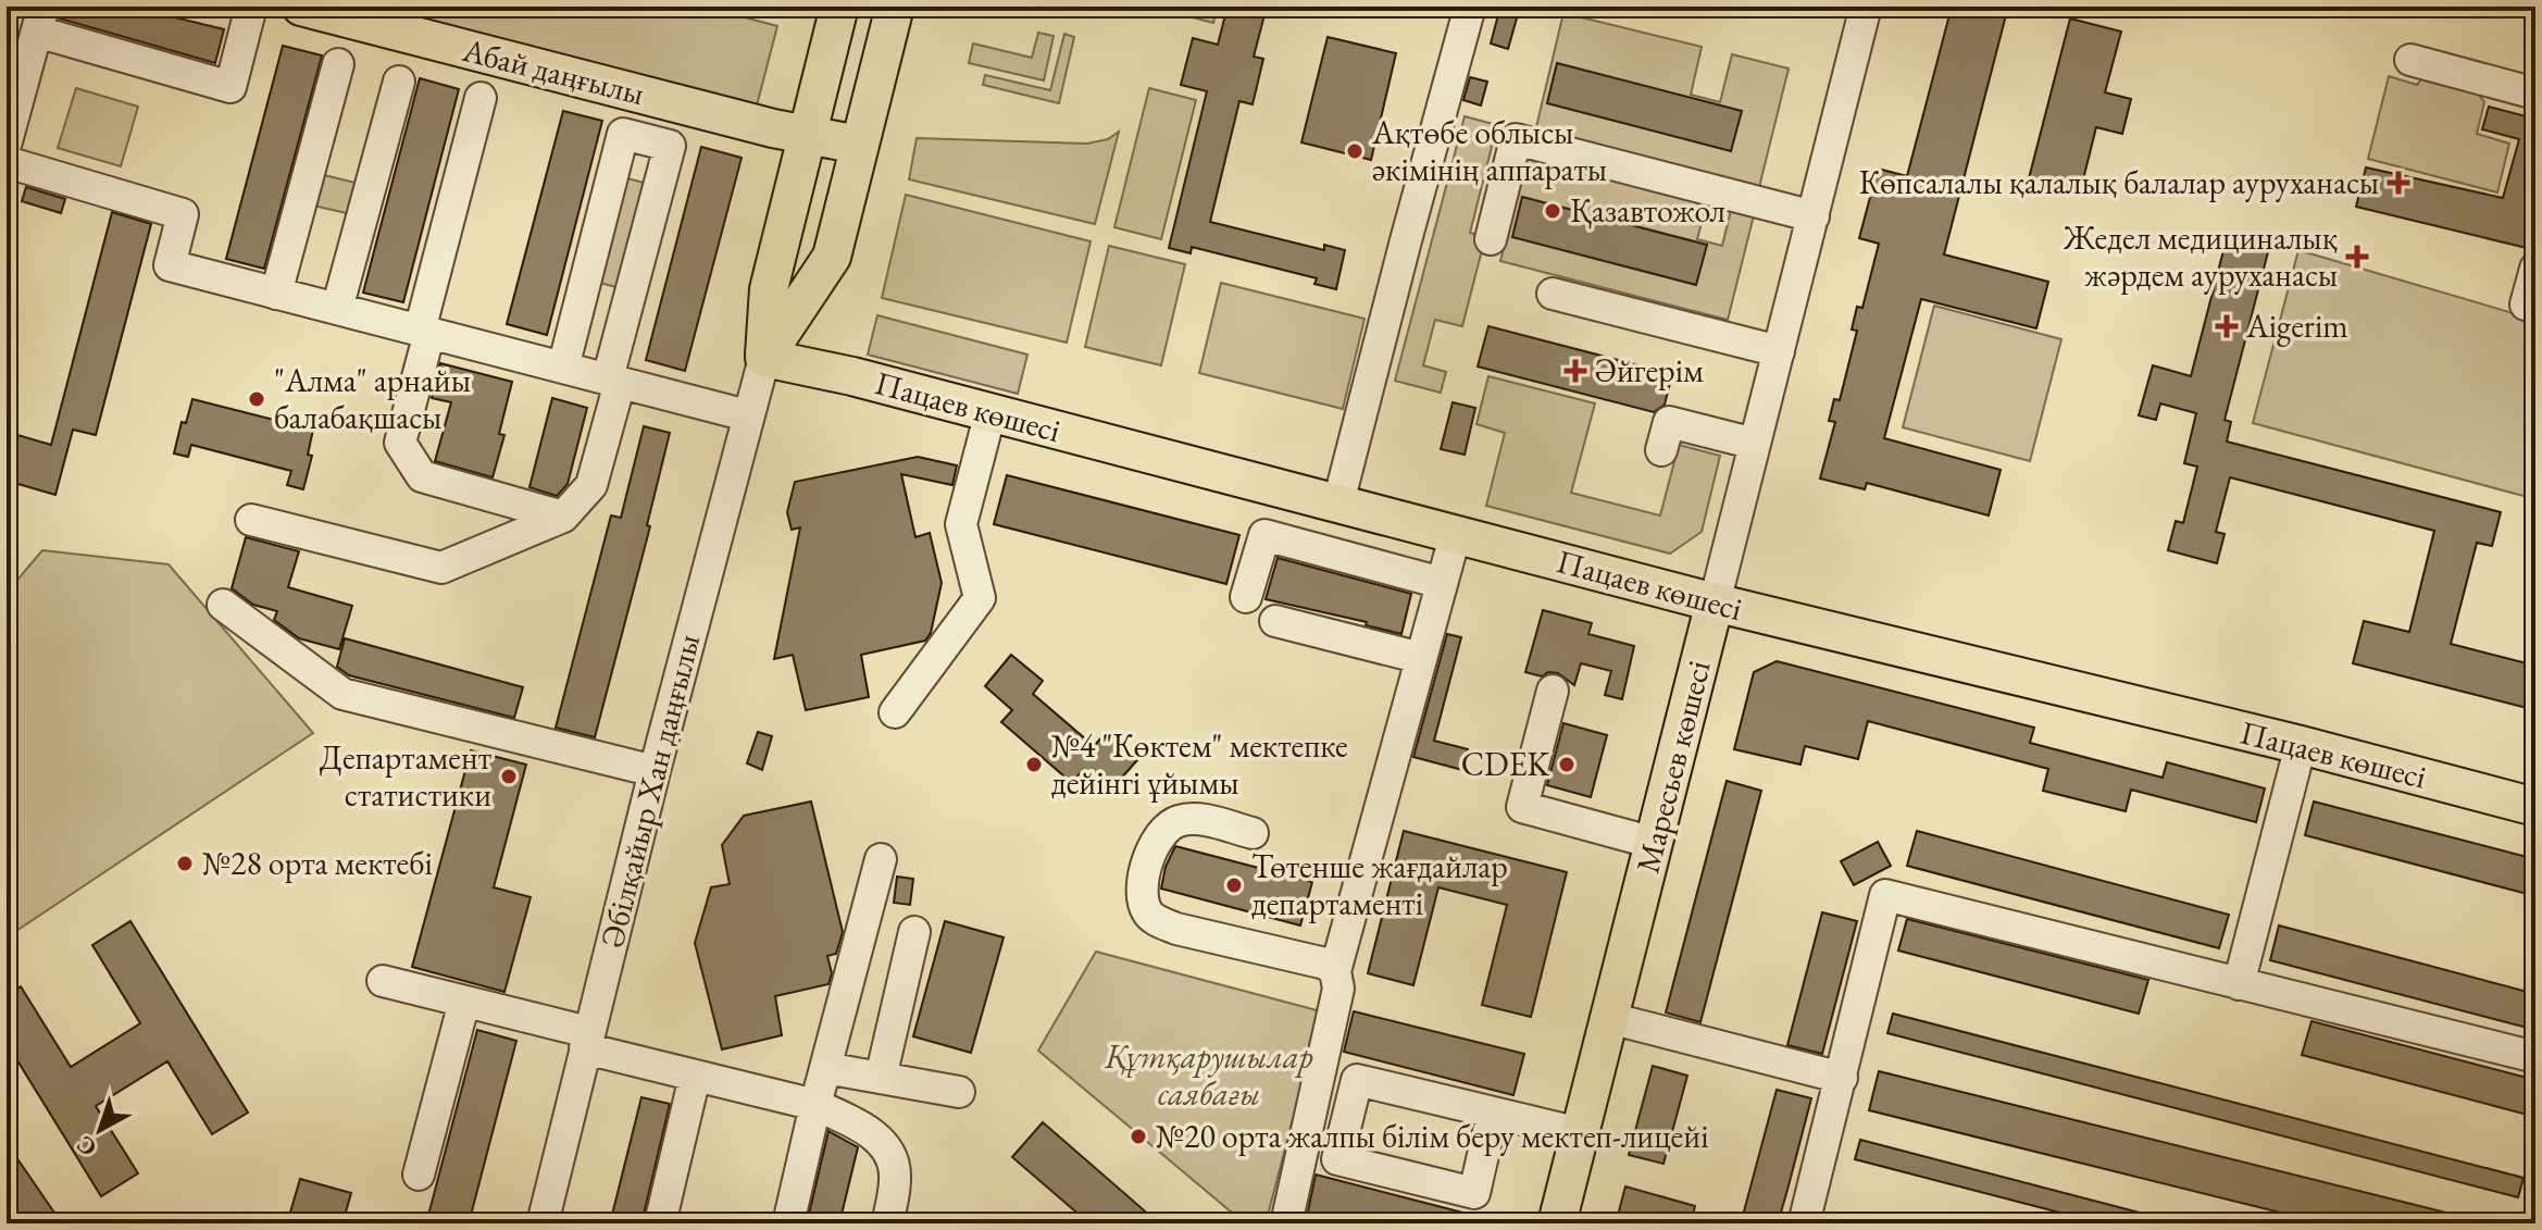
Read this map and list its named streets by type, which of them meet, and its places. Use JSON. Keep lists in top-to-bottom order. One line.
{"streets":{"main road":["Абай даңғылы","Пацаев көшесі","Маресьев көшесі","Әбілқайыр Хан даңғылы"]},"crossings":[["Абай даңғылы","Әбілқайыр Хан даңғылы"],["Пацаев көшесі","Маресьев көшесі"],["Пацаев көшесі","Әбілқайыр Хан даңғылы"]],"parks":["Құтқарушылар саябағы"],"places":{"other":["Ақтөбе облысы әкімінің аппараты","Қазавтожол","\"Алма\" арнайы балабақшасы","№4 \"Көктем\" мектепке дейінгі ұйымы","CDEK","Департамент статистики","№28 орта мектебі","Төтенше жағдайлар департаменті","№20 орта жалпы білім беру мектеп-лицейі"],"health":["Көпсалалы қалалық балалар ауруханасы","Жедел медициналық жәрдем ауруханасы","Aigerim","Әйгерім"]},"north":"bottom left"}
